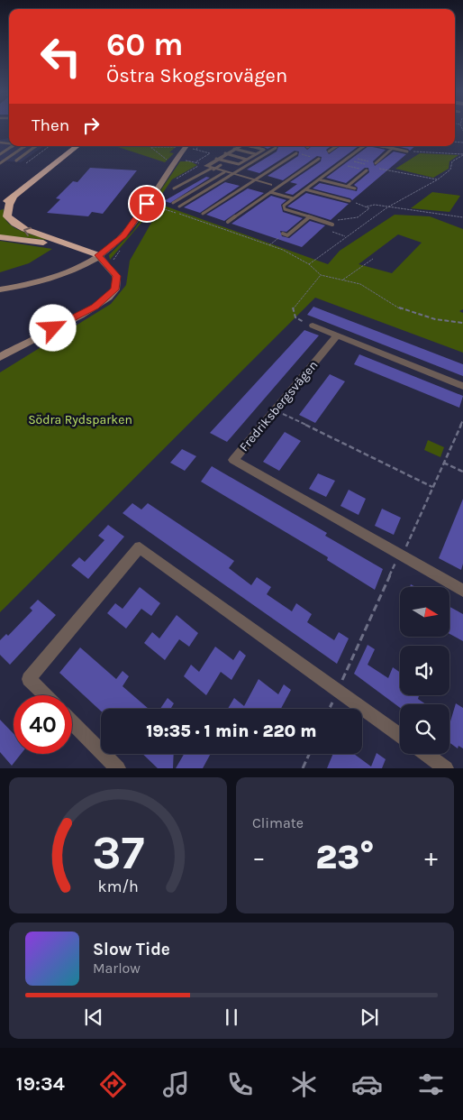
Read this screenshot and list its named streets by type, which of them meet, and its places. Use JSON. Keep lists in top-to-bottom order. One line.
{"streets":{"street":["Fredriksbergsvägen"]},"parks":["Södra Rydsparken"],"north":"right","page":{"turn":["60 m","Östra Skogsrovägen"],"then":"Then","limit":"40","trip":"19:35 · 1 min · 220 m","tile":"Climate","heat":["−","23°","+"],"song":["Slow Tide","Marlow"],"tabs":"19:34","gauge":["37","km/h"]}}
